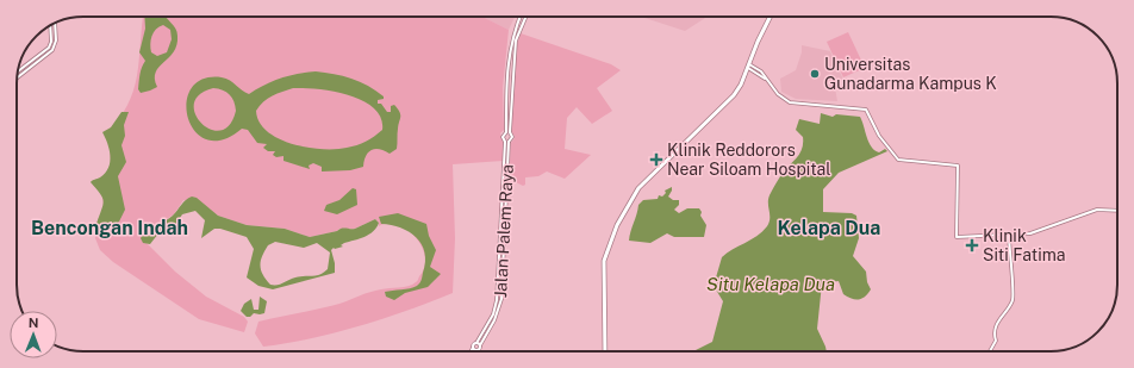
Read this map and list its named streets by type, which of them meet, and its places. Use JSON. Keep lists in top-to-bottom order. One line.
{"streets":{"street":["Jalan Palem Raya"]},"districts":["Bencongan Indah","Kelapa Dua"],"water":["Situ Kelapa Dua"],"places":{"other":["Universitas Gunadarma Kampus K"],"health":["Klinik Reddorors Near Siloam Hospital","Klinik Siti Fatima"]},"north":"top"}
